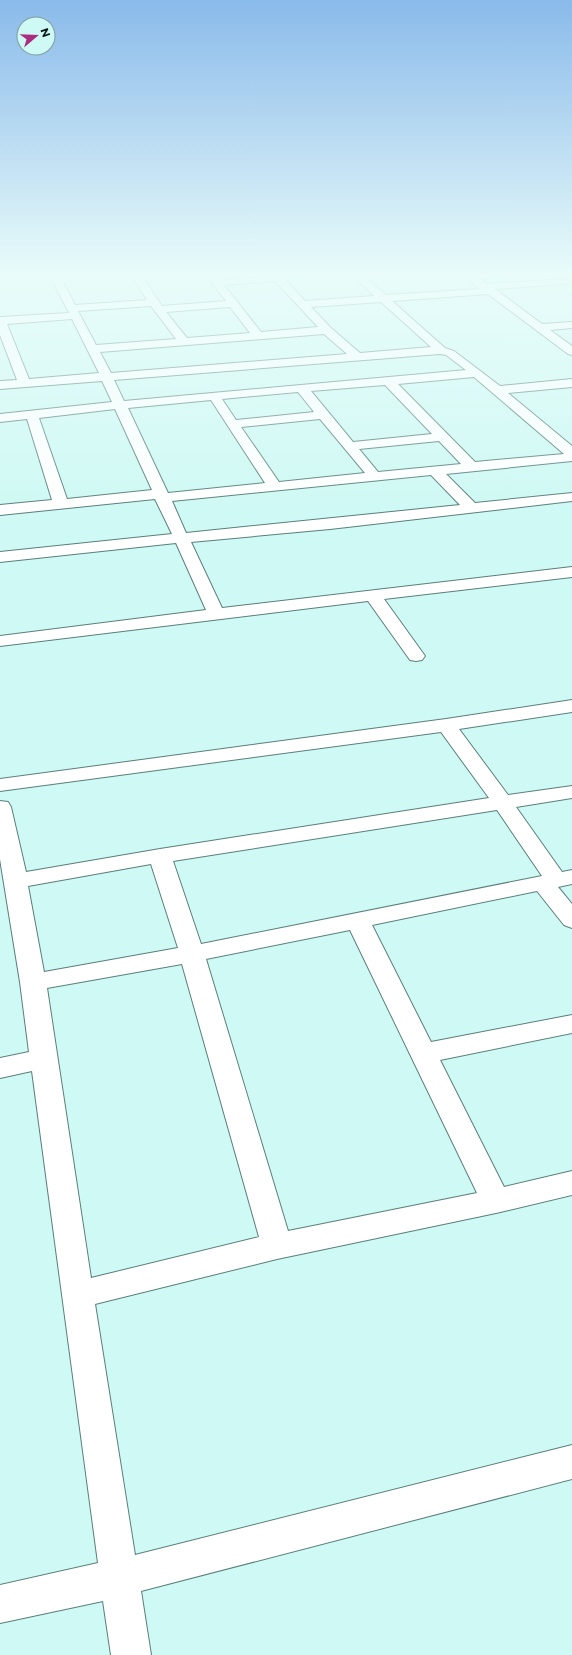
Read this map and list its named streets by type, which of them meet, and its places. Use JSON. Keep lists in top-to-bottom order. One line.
{"north":"right"}
